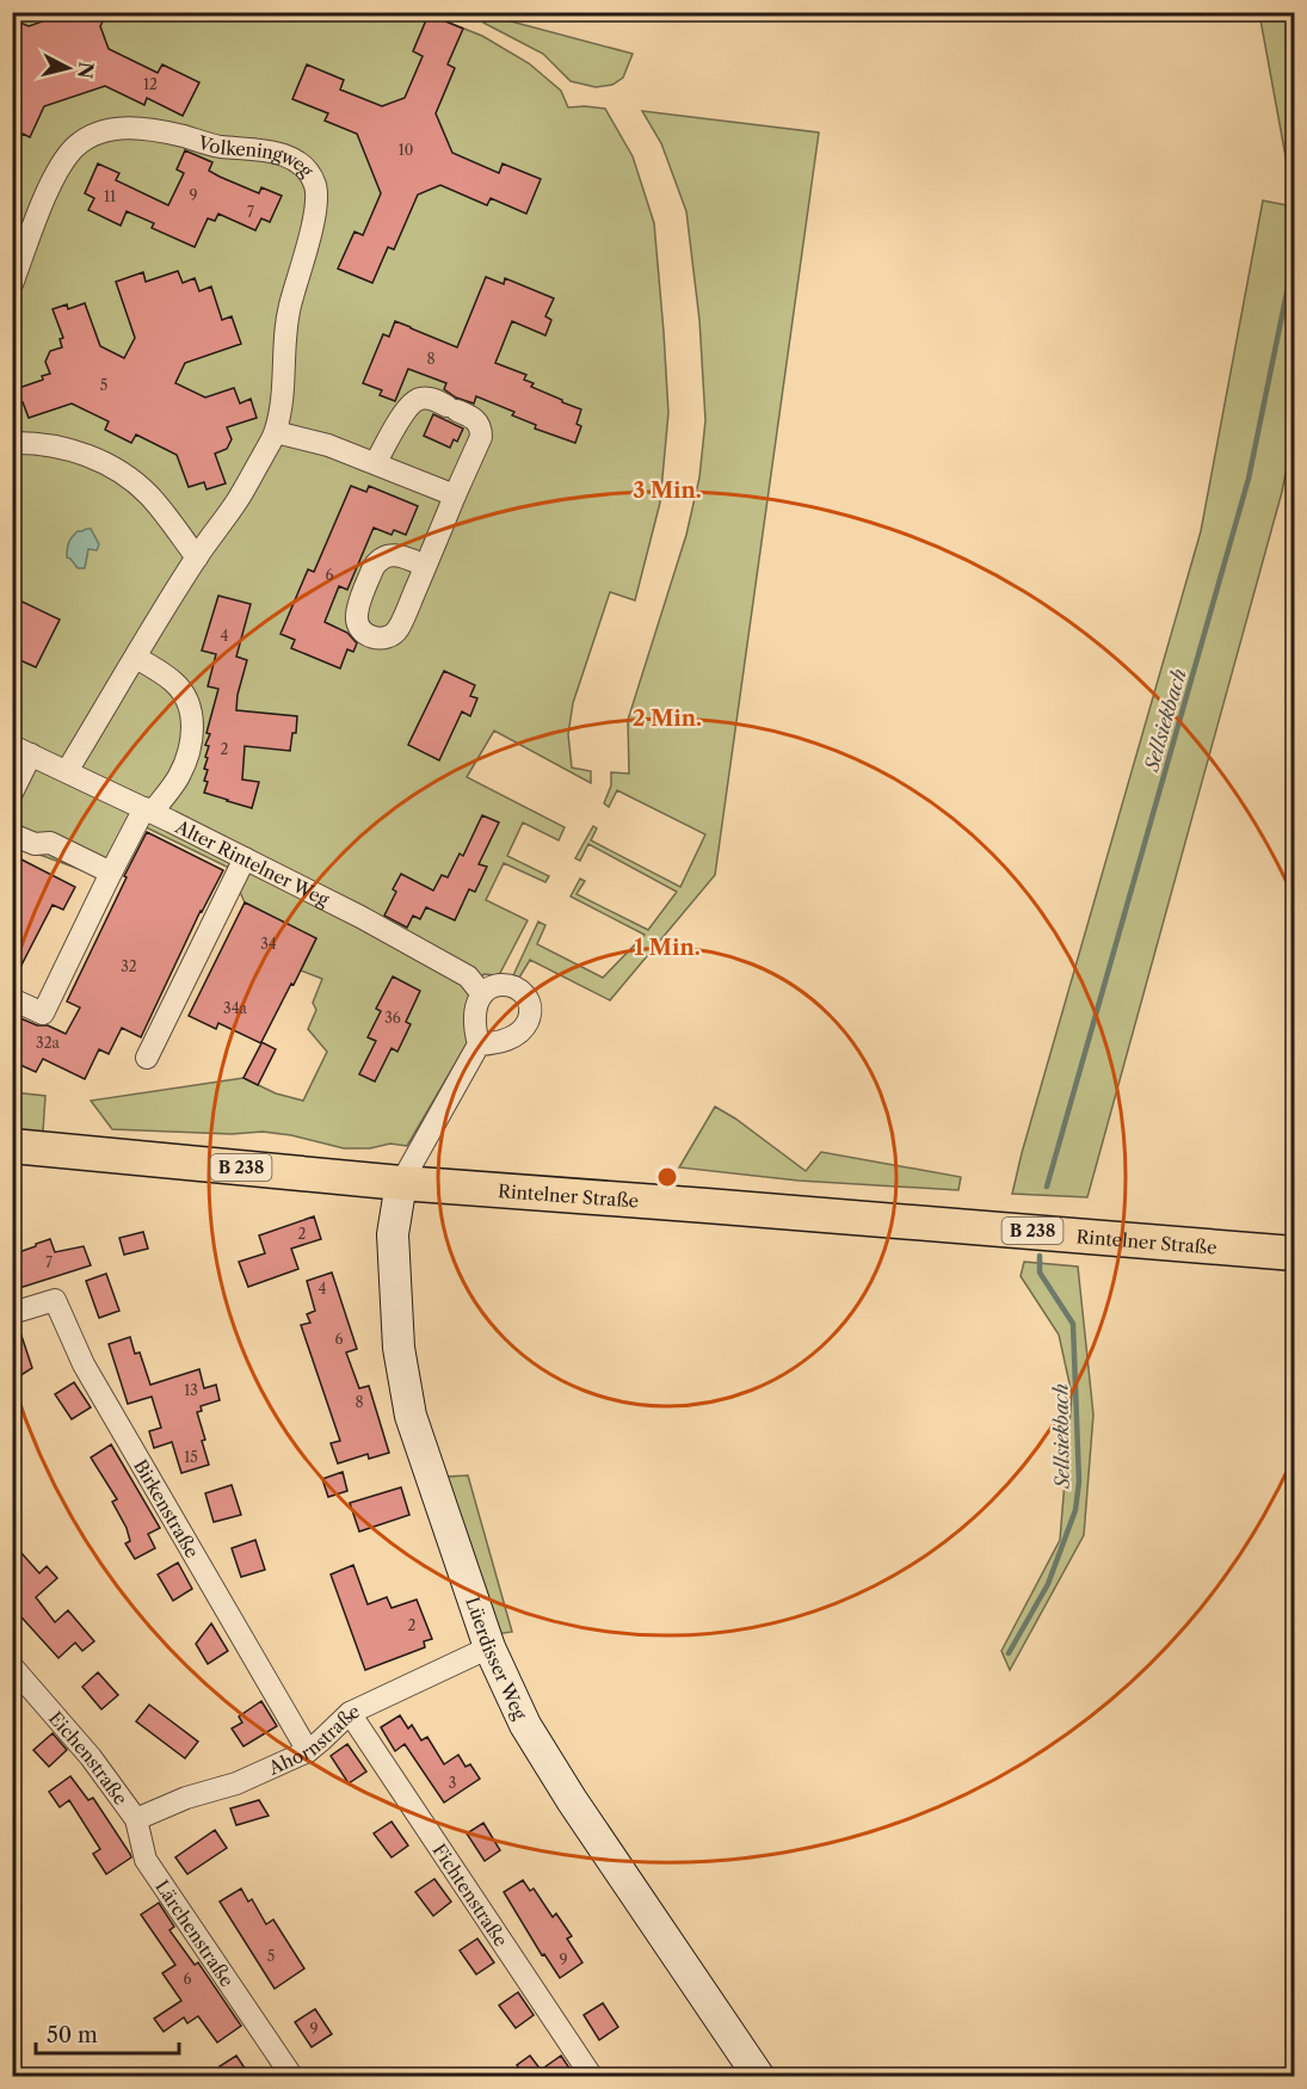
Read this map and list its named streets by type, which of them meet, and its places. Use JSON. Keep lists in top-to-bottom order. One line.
{"streets":{"main road":["B 238","Rintelner Straße","Lüerdisser Weg"],"street":["Volkeningweg","Alter Rintelner Weg","Birkenstraße","Ahornstraße","Eichenstraße","Fichtenstraße","Lärchenstraße"]},"crossings":[["Volkeningweg","Alter Rintelner Weg"],["Rintelner Straße","Lüerdisser Weg"],["Birkenstraße","Ahornstraße"],["Lüerdisser Weg","Ahornstraße"],["Ahornstraße","Eichenstraße"],["Ahornstraße","Fichtenstraße"],["Ahornstraße","Lärchenstraße"],["Eichenstraße","Lärchenstraße"]],"water":["Sellsiekbach"],"house_numbers":["12","10","9","11","7","8","5","6","4","2","34","32","34a","36","32a","2","7","4","6","13","8","15","2","3","5","9","6","9"],"scale_bar":"50 m","north":"right","rings":["3 Min.","2 Min.","1 Min."]}
